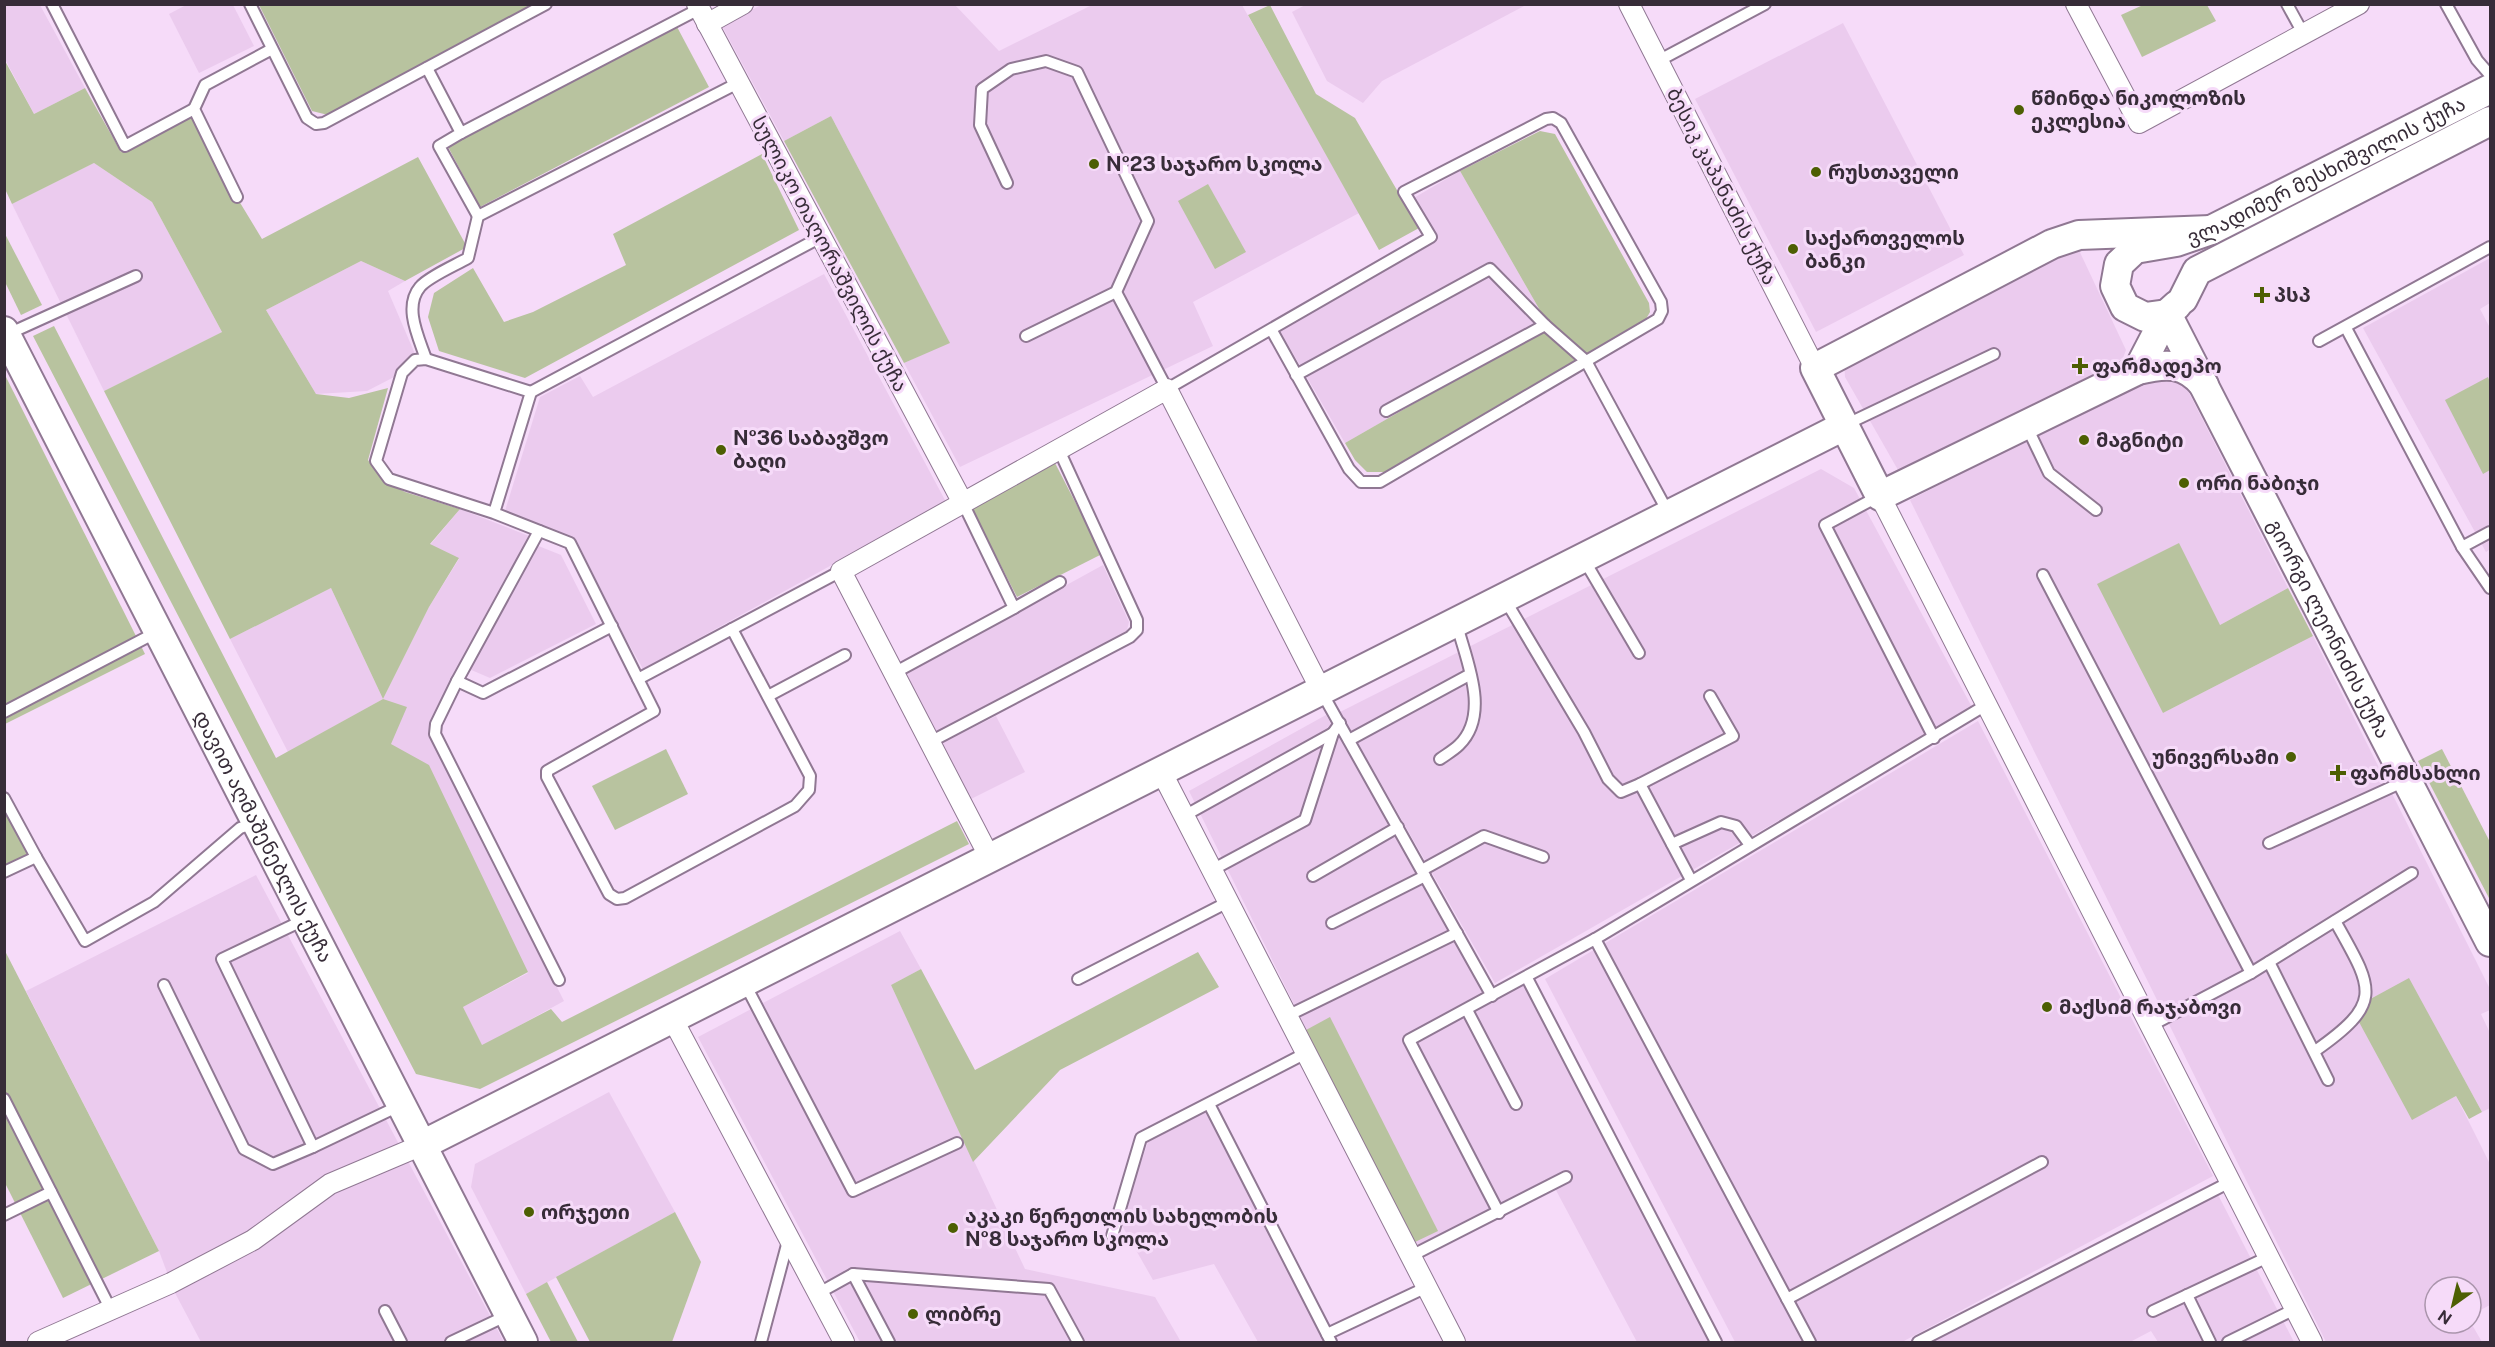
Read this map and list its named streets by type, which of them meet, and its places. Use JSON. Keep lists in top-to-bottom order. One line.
{"streets":{"street":["ვლადიმერ მესხიშვილის ქუჩა","ბესიკ კაპანაძის ქუჩა","სულიკო თაღორაშვილის ქუჩა","გიორგი ლეონიძის ქუჩა","დავით აღმაშენებლის ქუჩა"]},"crossings":[["ვლადიმერ მესხიშვილის ქუჩა","გიორგი ლეონიძის ქუჩა"]],"places":{"other":["წმინდა ნიკოლოზის ეკლესია","№23 საჯარო სკოლა","რუსთაველი","საქართველოს ბანკი","მაგნიტი","№36 საბავშვო ბაღი","ორი ნაბიჯი","უნივერსამი","მაქსიმ რაჯაბოვი","ორჯეთი","აკაკი წერეთლის სახელობის №8 საჯარო სკოლა","ლიბრე"],"health":["პსპ","ფარმადეპო","ფარმსახლი"]},"north":"bottom left"}
